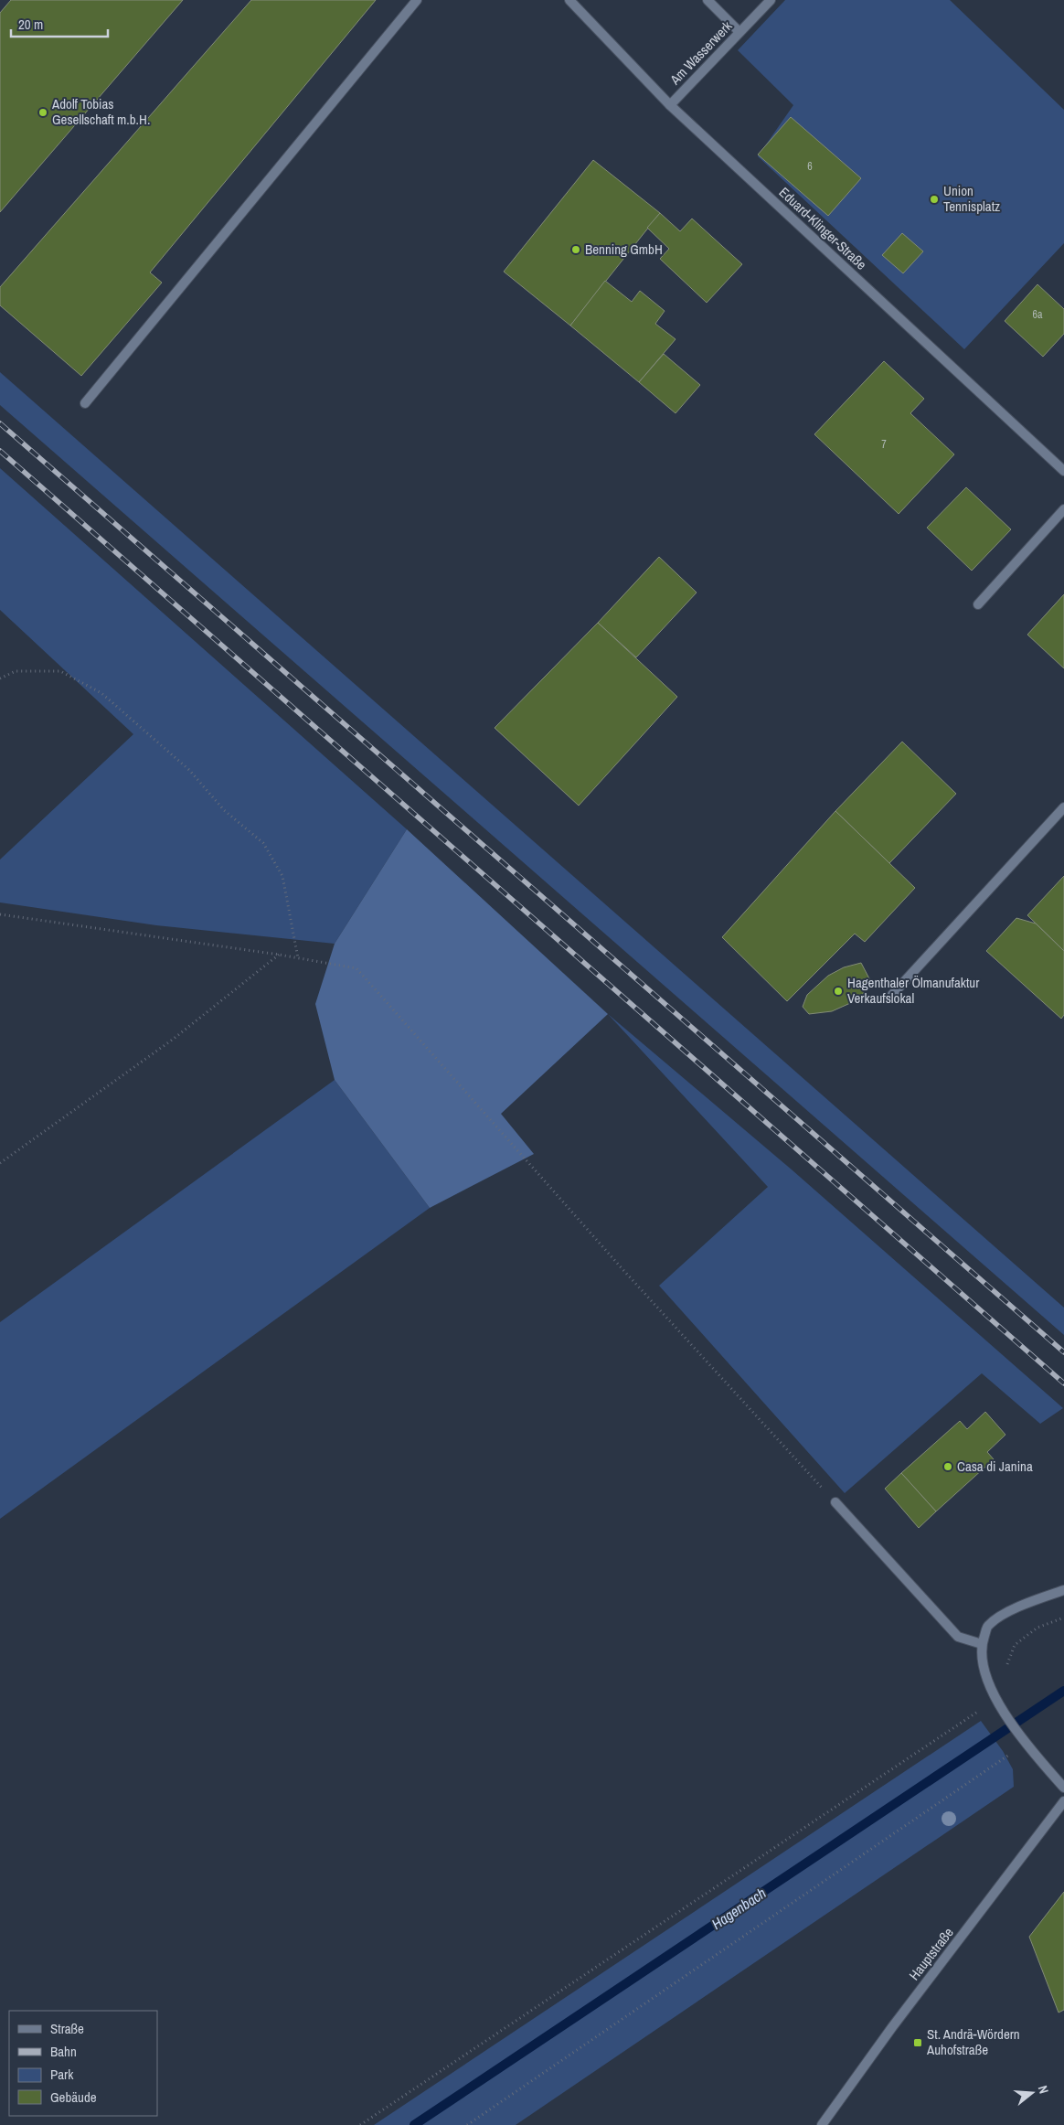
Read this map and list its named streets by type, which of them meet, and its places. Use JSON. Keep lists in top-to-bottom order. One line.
{"streets":{"street":["Am Wasserwerk","Eduard-Klinger-Straße","Hauptstraße"]},"crossings":[["Am Wasserwerk","Eduard-Klinger-Straße"]],"water":["Hagenbach"],"places":{"other":["Adolf Tobias Gesellschaft m.b.H.","Union Tennisplatz","Benning GmbH","Hagenthaler Ölmanufaktur Verkaufslokal","Casa di Janina"],"transit":["St. Andrä-Wördern Auhofstraße"]},"house_numbers":["6","6a","7"],"legend":["Straße","Bahn","Park","Gebäude"],"scale_bar":"20 m","north":"right"}
